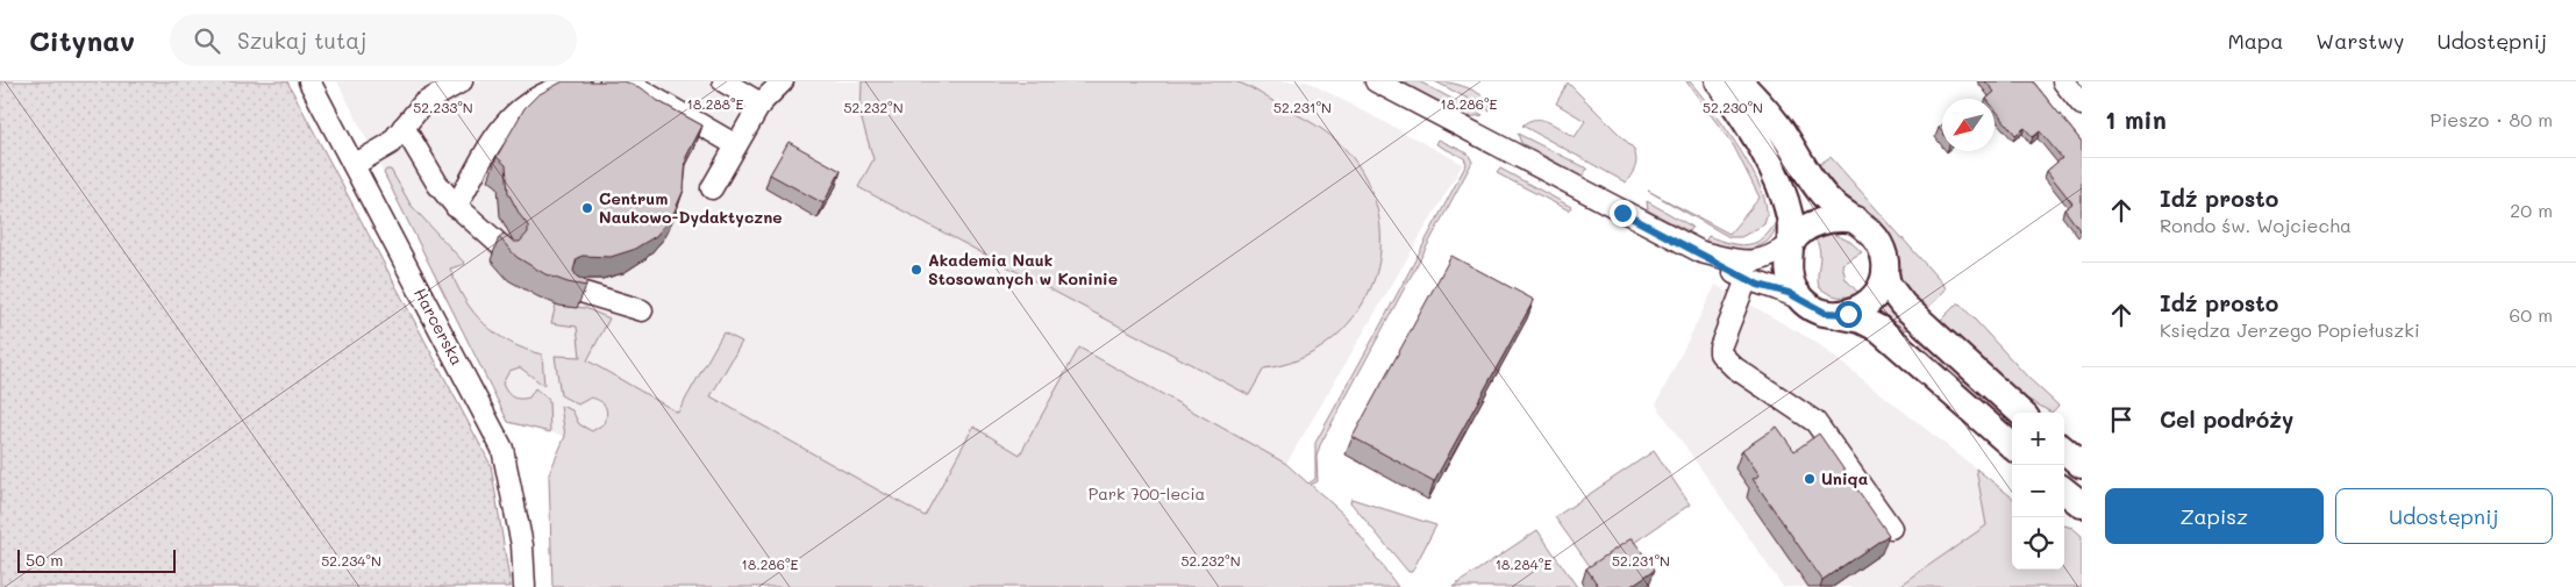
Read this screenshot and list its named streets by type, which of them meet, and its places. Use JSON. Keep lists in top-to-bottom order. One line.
{"streets":{"street":["Harcerska"]},"parks":["Park 700-lecia"],"places":["Centrum Naukowo-Dydaktyczne","Akademia Nauk Stosowanych w Koninie","Uniqa"],"scale_bar":"50 m","north":"bottom left","page":{"header":"Citynav","search":"Szukaj tutaj","nav":["Mapa","Warstwy","Udostępnij"],"heading":["1 min","Pieszo · 80 m"],"list":[["Idź prosto","Rondo św. Wojciecha","20 m"],["Idź prosto","Księdza Jerzego Popiełuszki","60 m"],"Cel podróży"],"map_buttons":["+","−"],"buttons":["Zapisz","Udostępnij"],"scale":"50 m"},"coordinates":["18.288°E","18.286°E","52.232°N","52.231°N","52.233°N","52.230°N","52.234°N","18.284°E"]}
